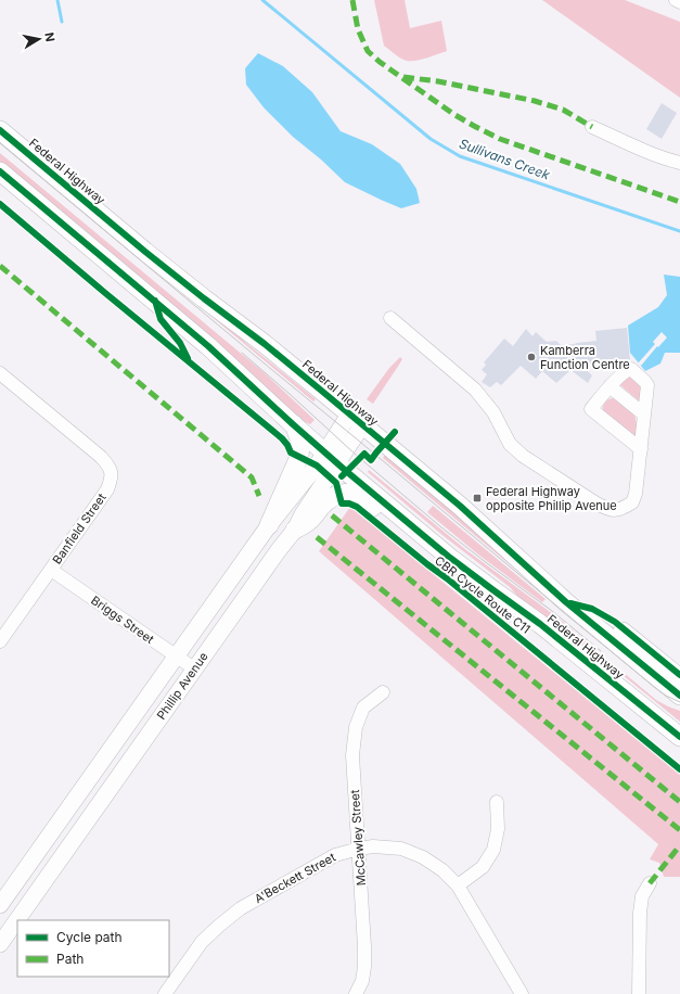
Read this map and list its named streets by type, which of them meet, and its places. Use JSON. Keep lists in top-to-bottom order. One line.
{"streets":{"highway":["Federal Highway"],"main road":["Phillip Avenue"],"street":["Banfield Street","Briggs Street","McCawley Street","A'Beckett Street"],"cycle path":["CBR Cycle Route C11"]},"crossings":[["Federal Highway","Phillip Avenue"],["Banfield Street","Briggs Street"],["Briggs Street","Phillip Avenue"],["McCawley Street","A'Beckett Street"]],"water":["Sullivans Creek"],"places":{"other":["Kamberra Function Centre"],"transit":["Federal Highway opposite Phillip Avenue"]},"legend":["Cycle path","Path"],"north":"right"}
